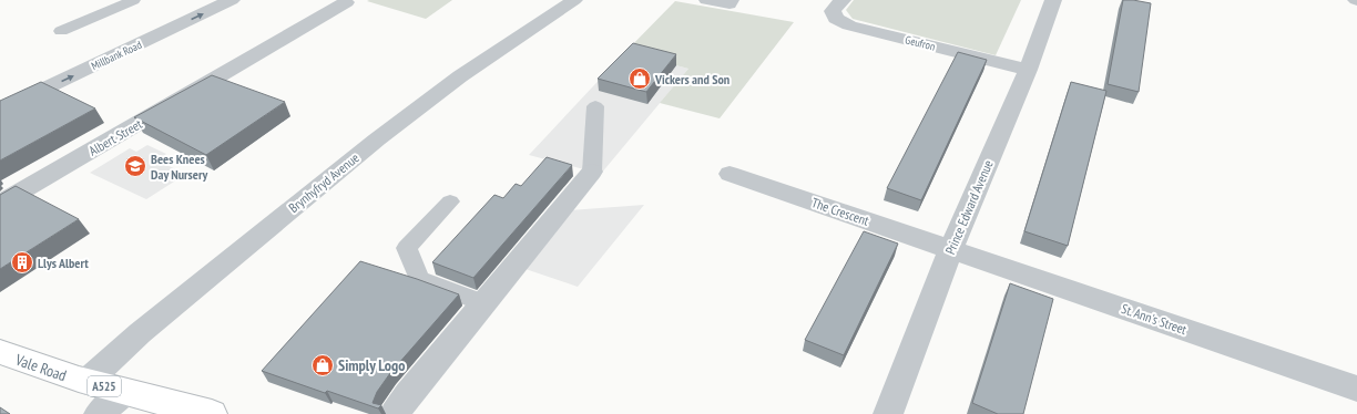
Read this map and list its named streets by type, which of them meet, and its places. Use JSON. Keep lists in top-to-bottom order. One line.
{"streets":{"main road":["Vale Road","A525"],"street":["Geufron","Millbank Road","Albert Street","Brynhyfryd Avenue","Prince Edward Avenue","The Crescent","St. Ann's Street"]},"crossings":[["Geufron","Prince Edward Avenue"],["Brynhyfryd Avenue","Vale Road"],["Prince Edward Avenue","The Crescent"],["Prince Edward Avenue","St. Ann's Street"],["The Crescent","St. Ann's Street"]],"one_way":["Millbank Road"],"places":{"shop":["Vickers and Son","Simply Logo"],"school or university":["Bees Knees Day Nursery"],"building":["Llys Albert"]}}
